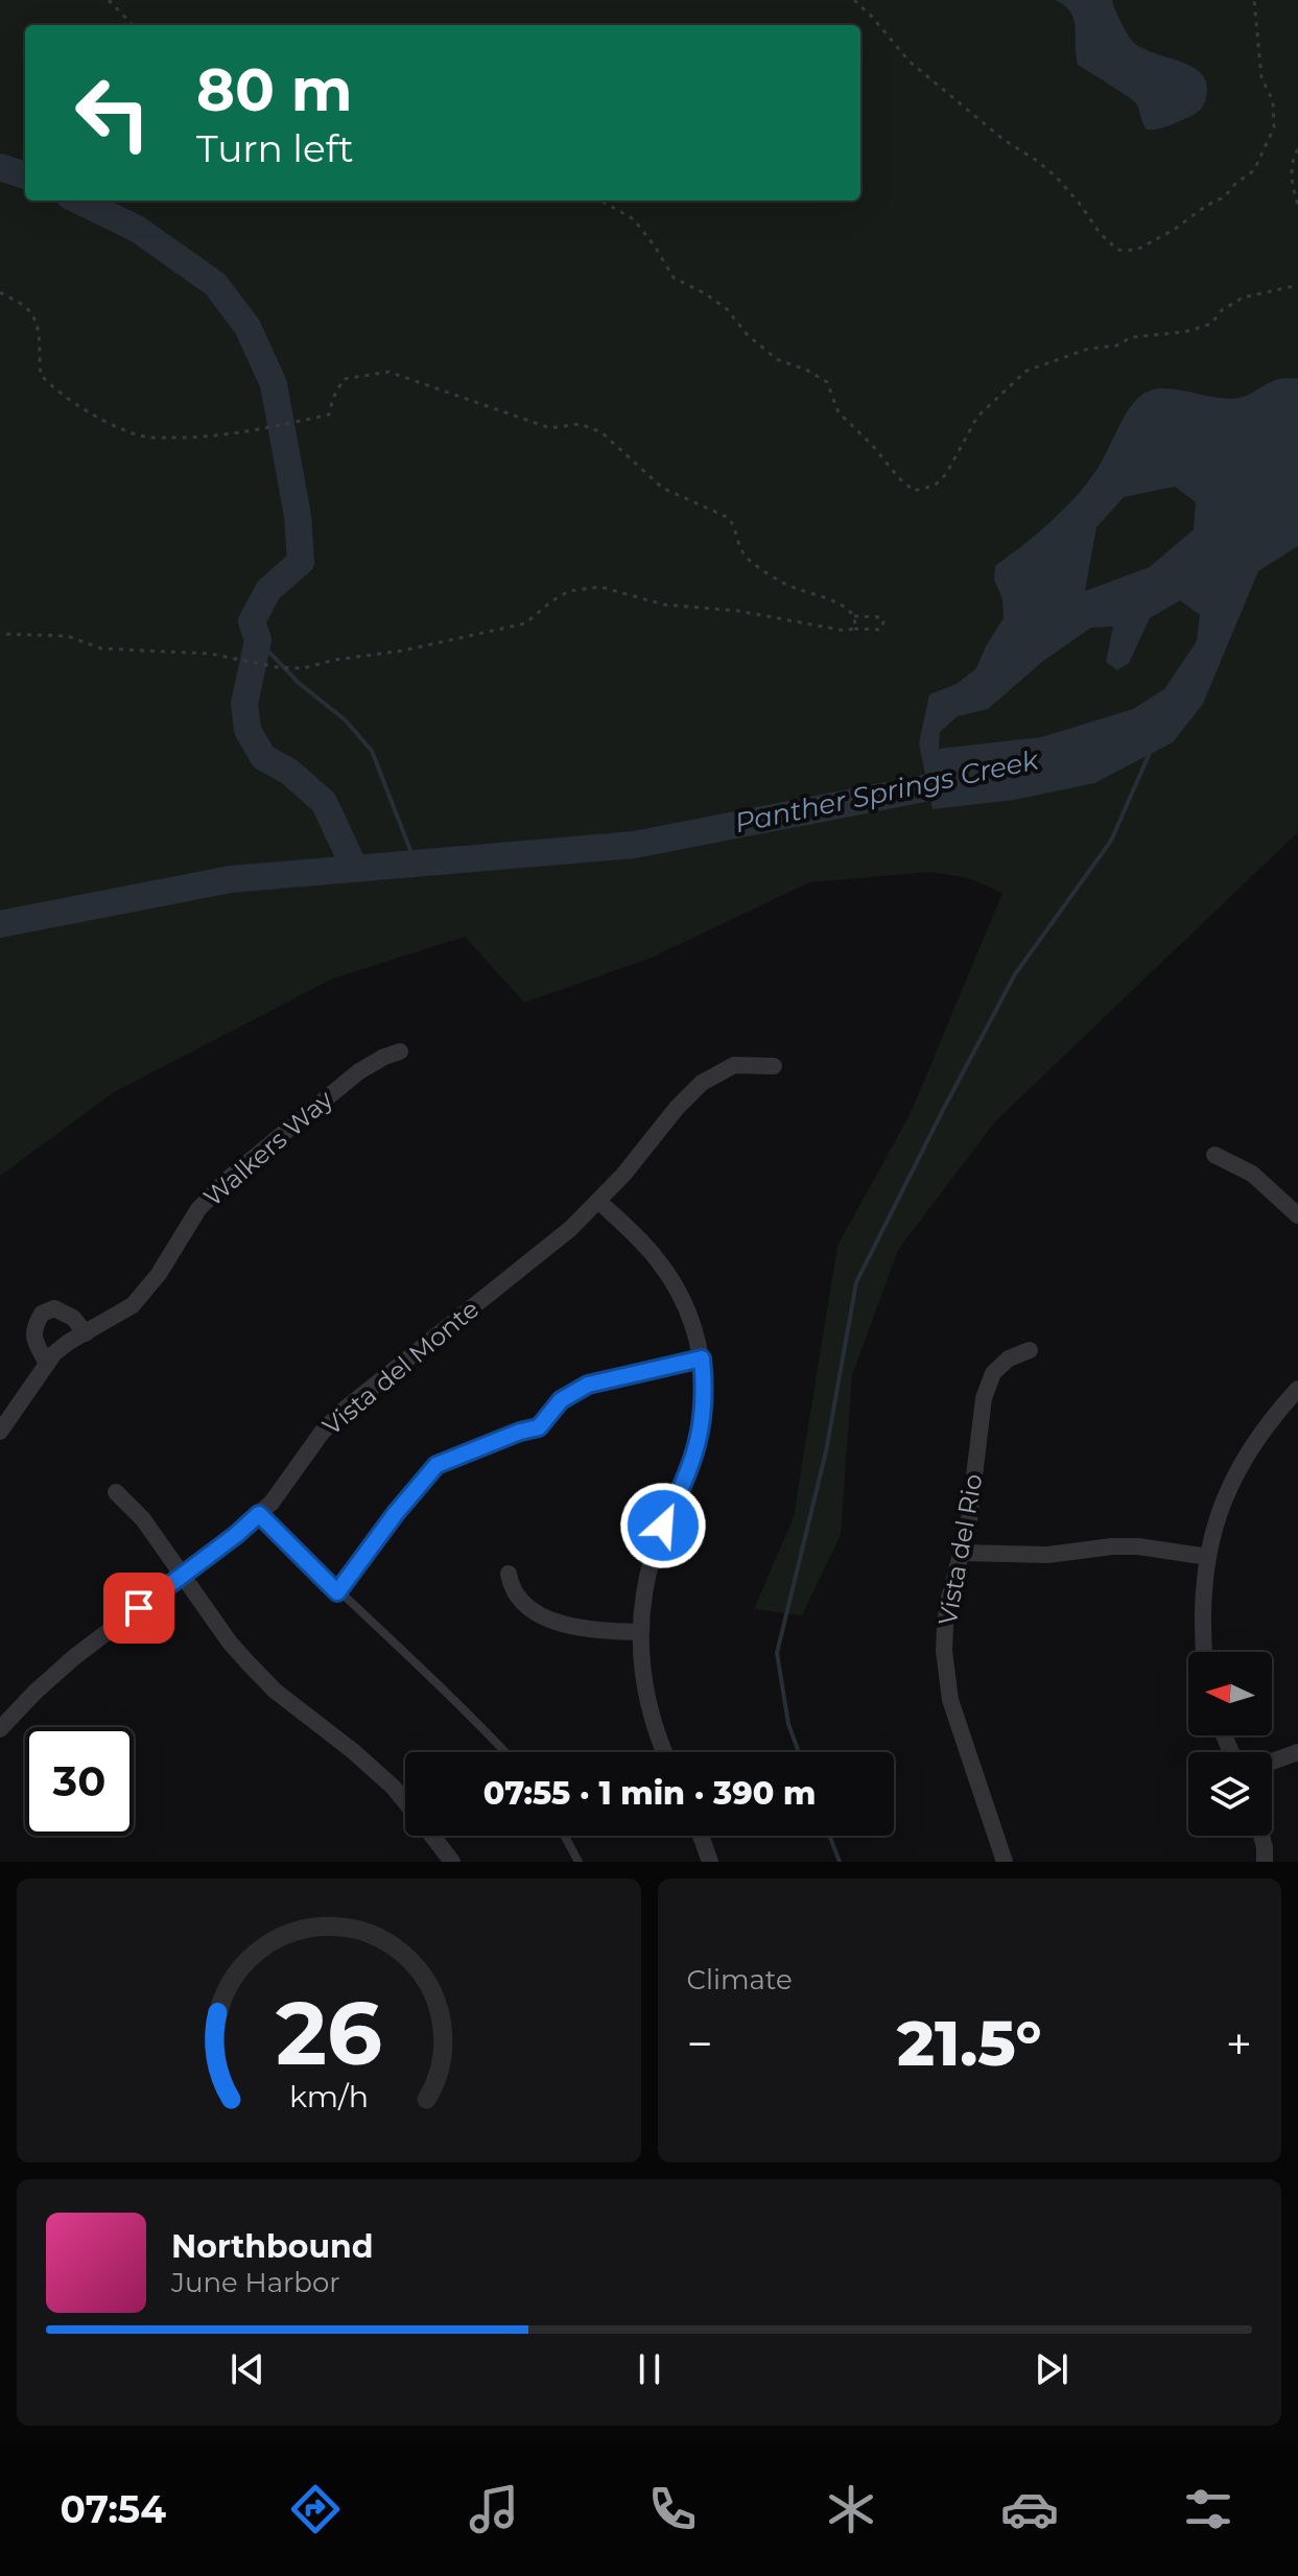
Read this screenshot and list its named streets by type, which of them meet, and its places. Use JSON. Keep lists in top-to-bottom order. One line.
{"streets":{"street":["Walkers Way","Vista del Monte","Vista del Rio"]},"water":["Panther Springs Creek"],"north":"left","page":{"turn":["80 m","Turn left"],"limit":"30","trip":"07:55 · 1 min · 390 m","tile":"Climate","heat":["−","21.5°","+"],"song":["Northbound","June Harbor"],"tabs":"07:54","gauge":["26","km/h"]}}
